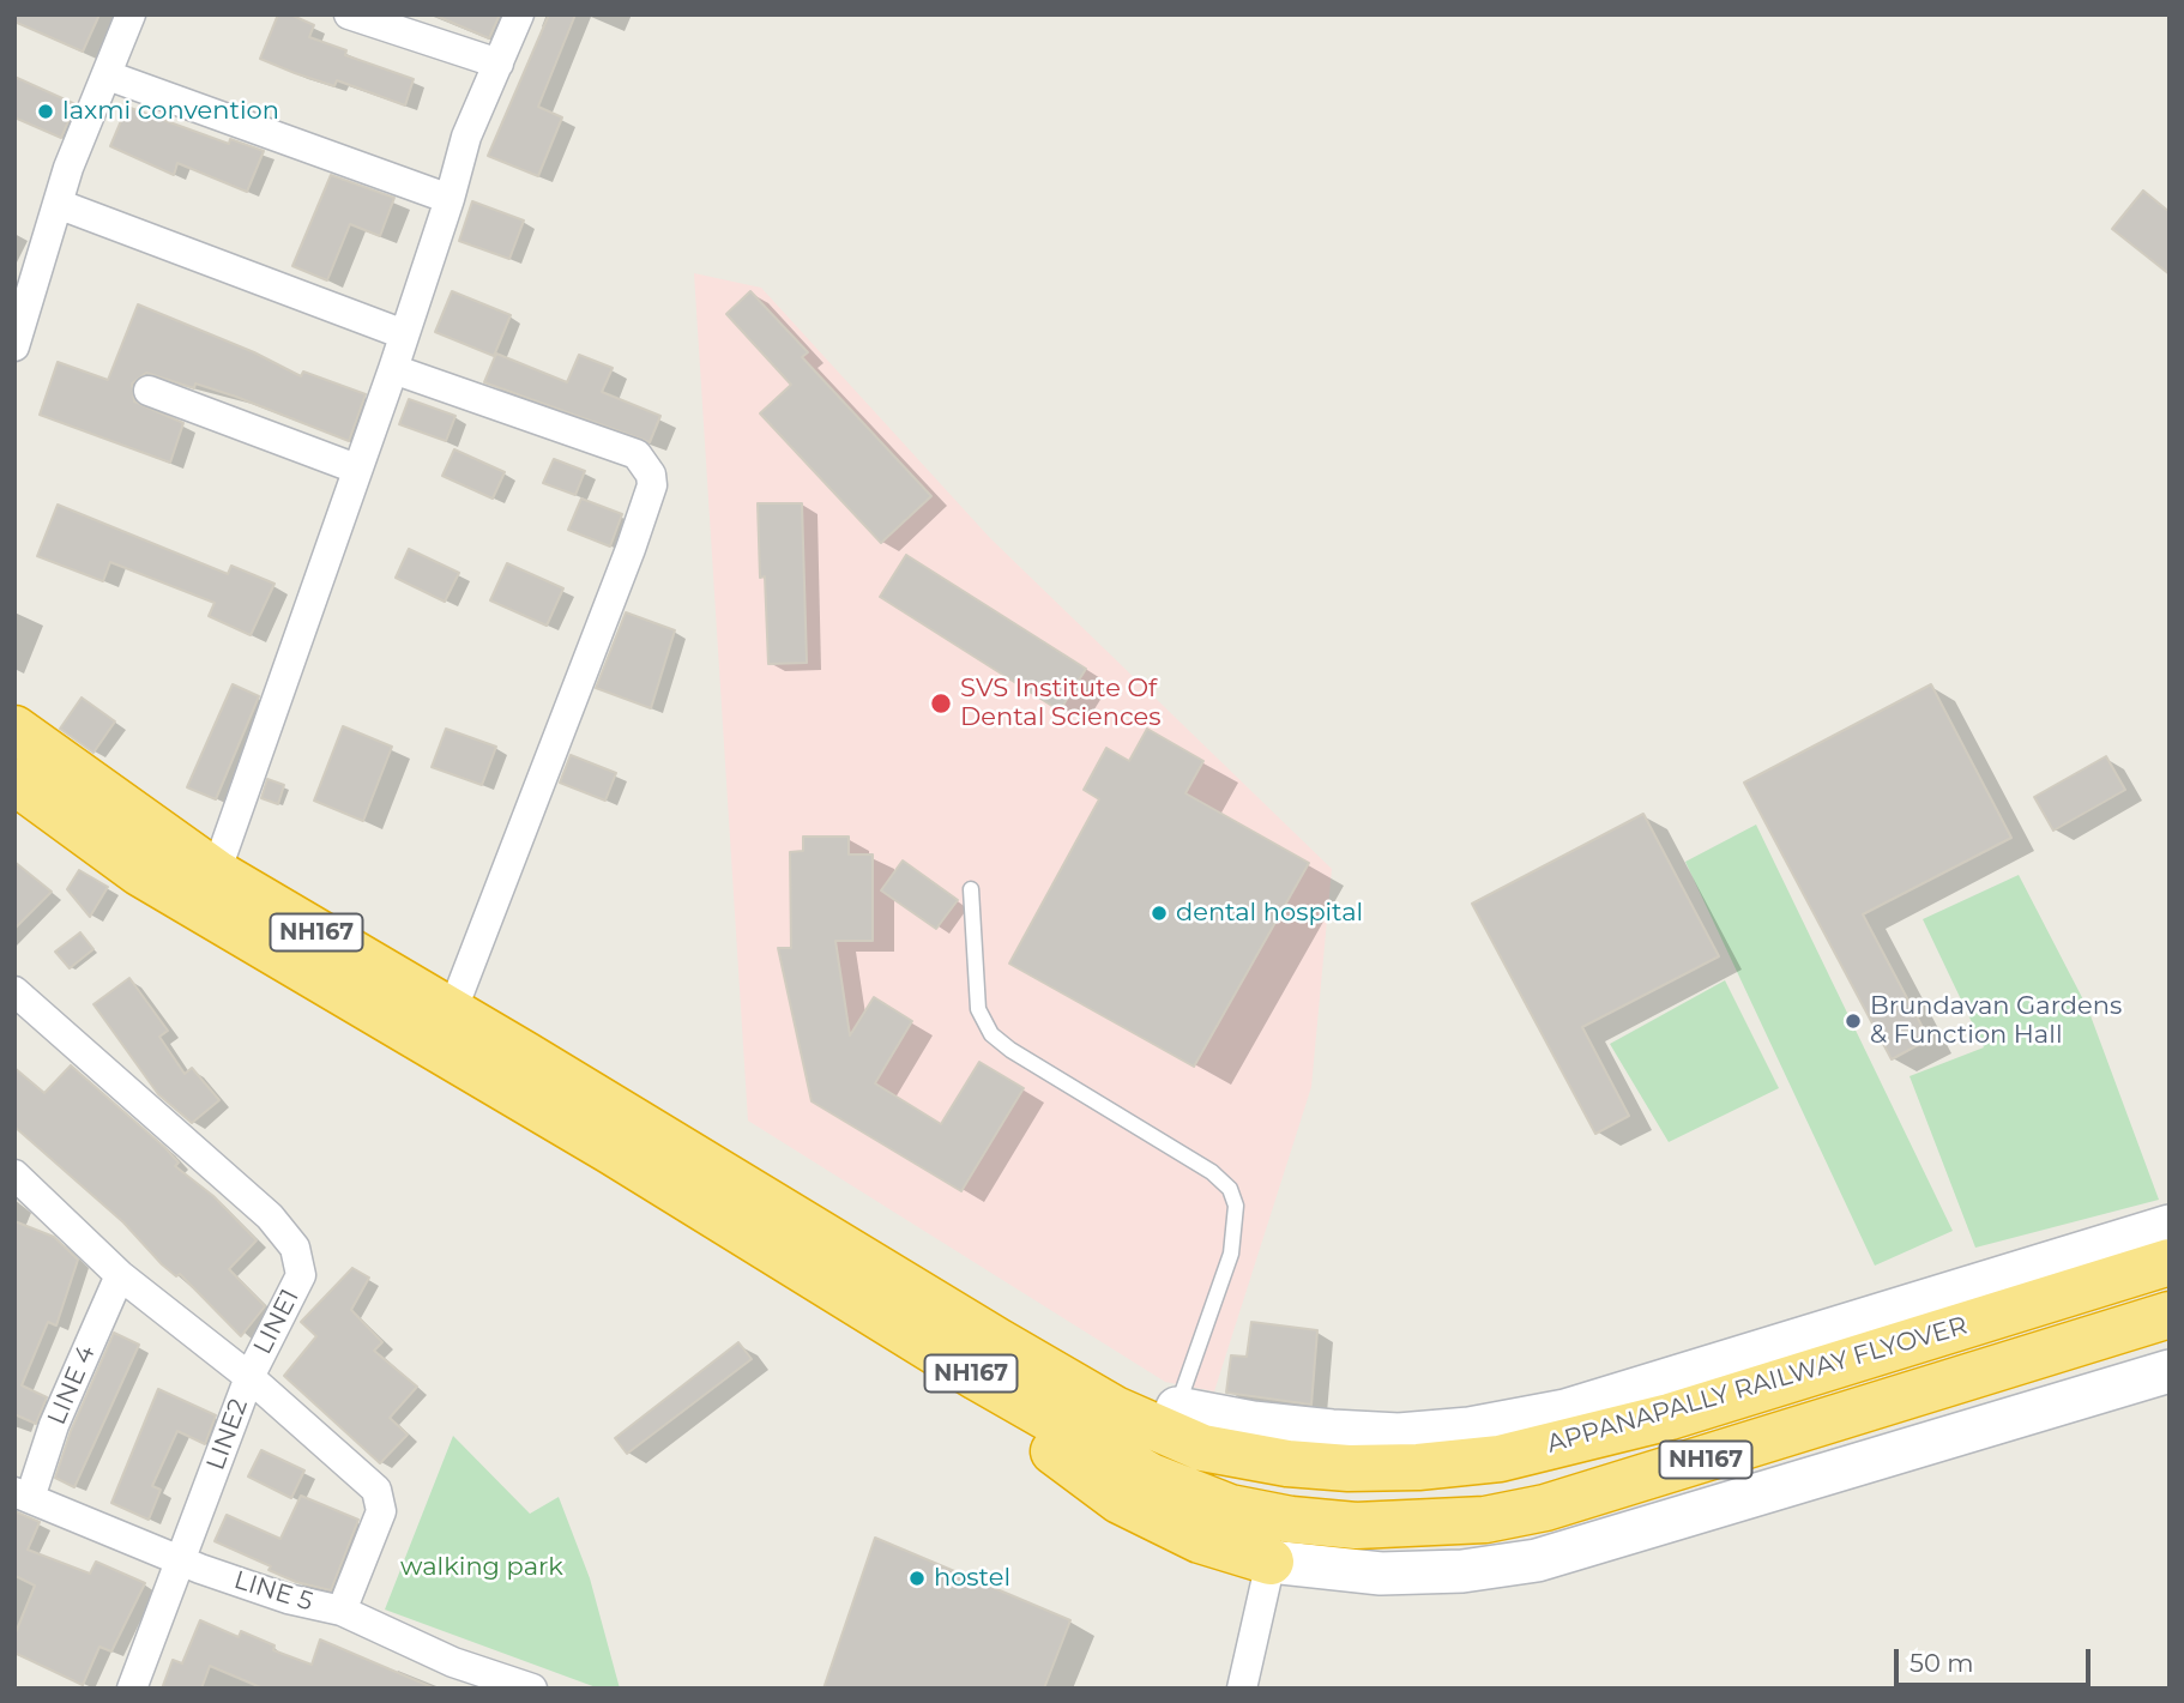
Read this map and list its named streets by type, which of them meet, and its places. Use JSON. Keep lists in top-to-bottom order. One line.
{"streets":{"highway":["NH167","APPANAPALLY RAILWAY FLYOVER"],"street":["LINE1","LINE 4","LINE2","LINE 5"]},"crossings":[["NH167","APPANAPALLY RAILWAY FLYOVER"],["LINE1","LINE2"],["LINE1","LINE 5"],["LINE 4","LINE2"],["LINE 4","LINE 5"],["LINE2","LINE 5"]],"parks":["walking park"],"places":["laxmi convention","SVS Institute Of Dental Sciences","dental hospital","Brundavan Gardens & Function Hall","hostel"],"scale_bar":"50 m"}
